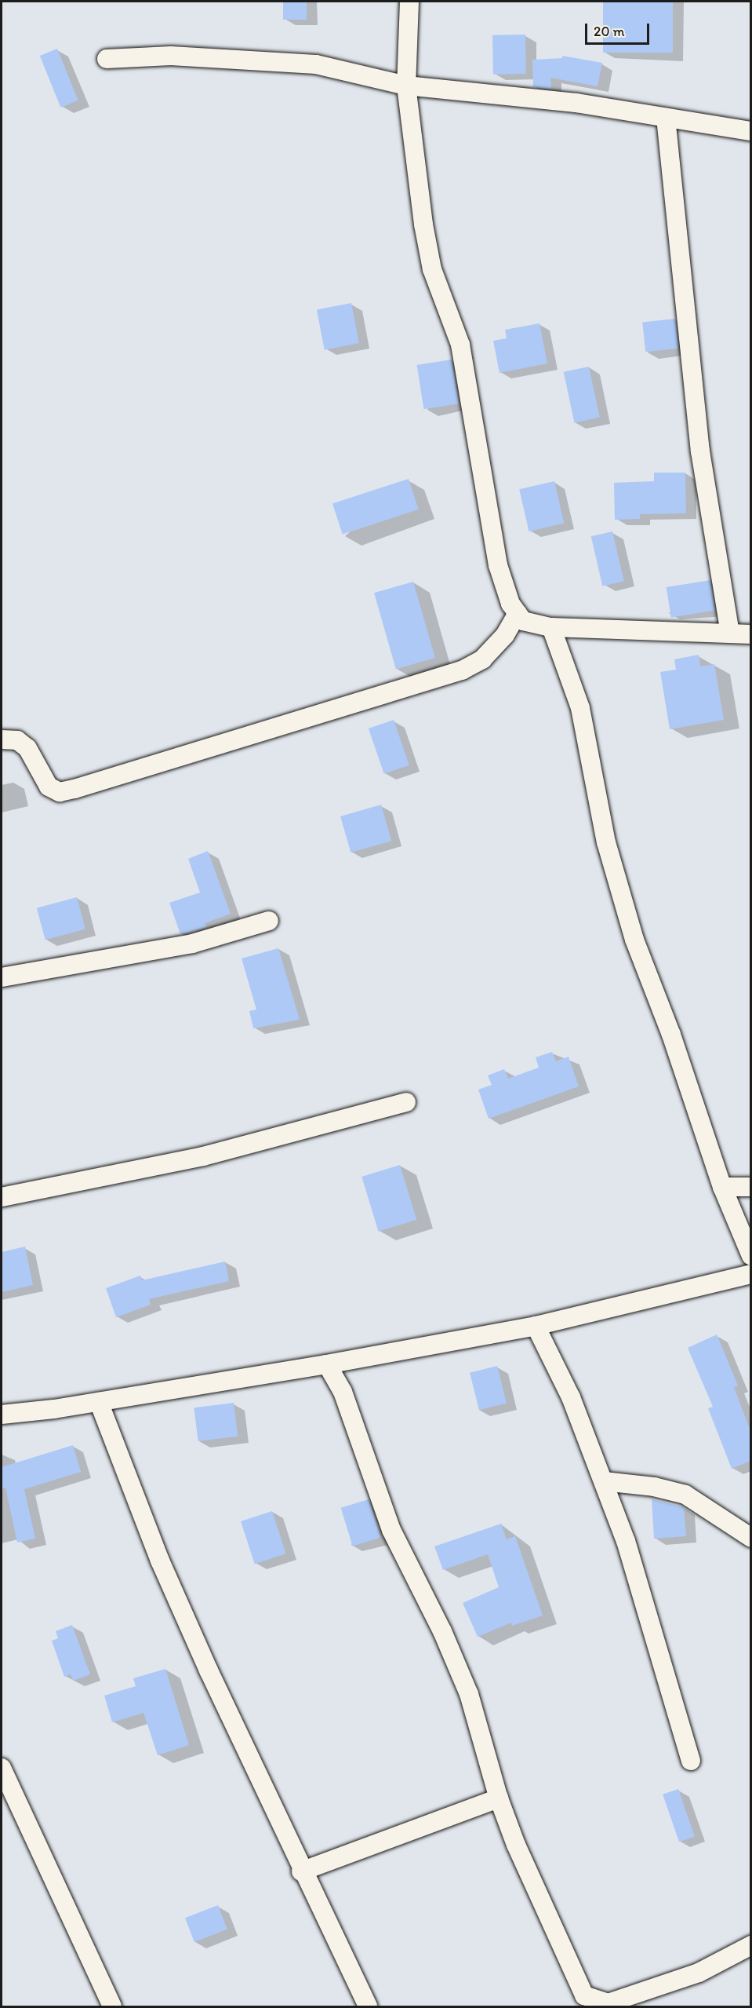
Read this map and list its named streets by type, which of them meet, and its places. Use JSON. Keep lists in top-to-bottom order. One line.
{"scale_bar":"20 m"}
